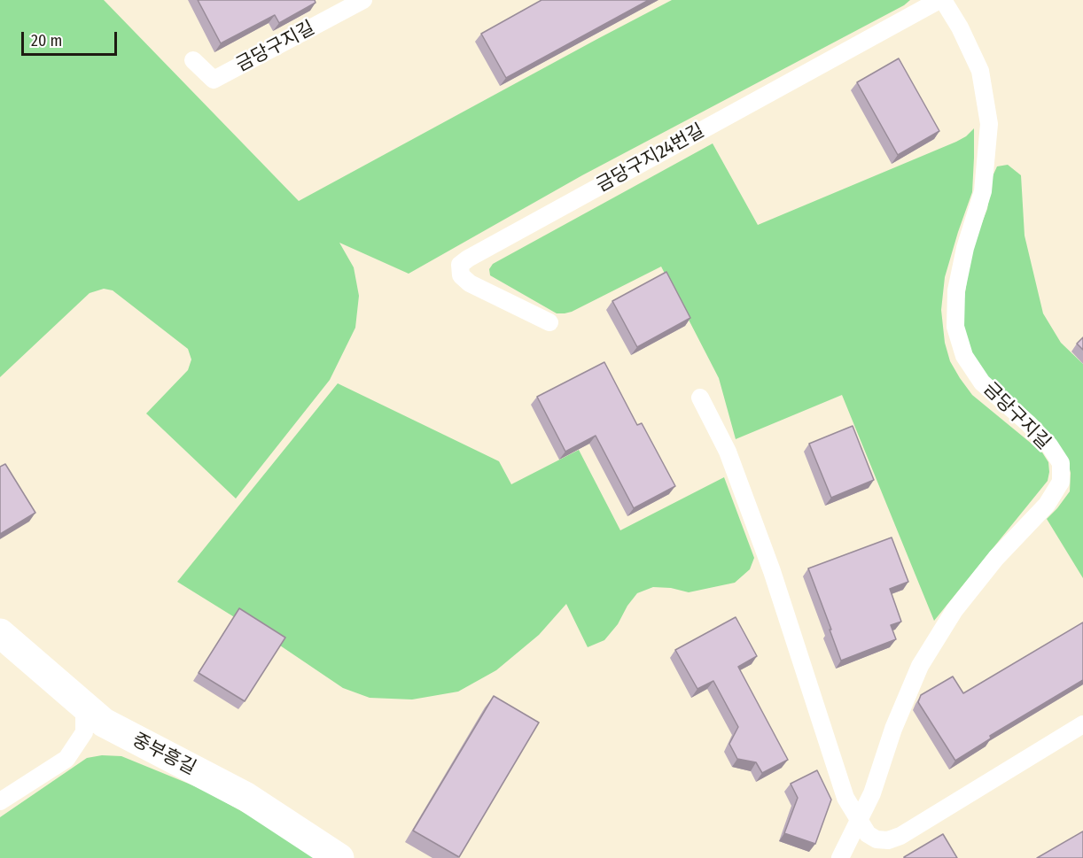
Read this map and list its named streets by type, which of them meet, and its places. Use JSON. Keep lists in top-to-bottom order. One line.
{"streets":{"street":["중부흥길"],"lane":["금당구지길","금당구지24번길"]},"crossings":[["금당구지길","금당구지24번길"]],"scale_bar":"20 m"}
